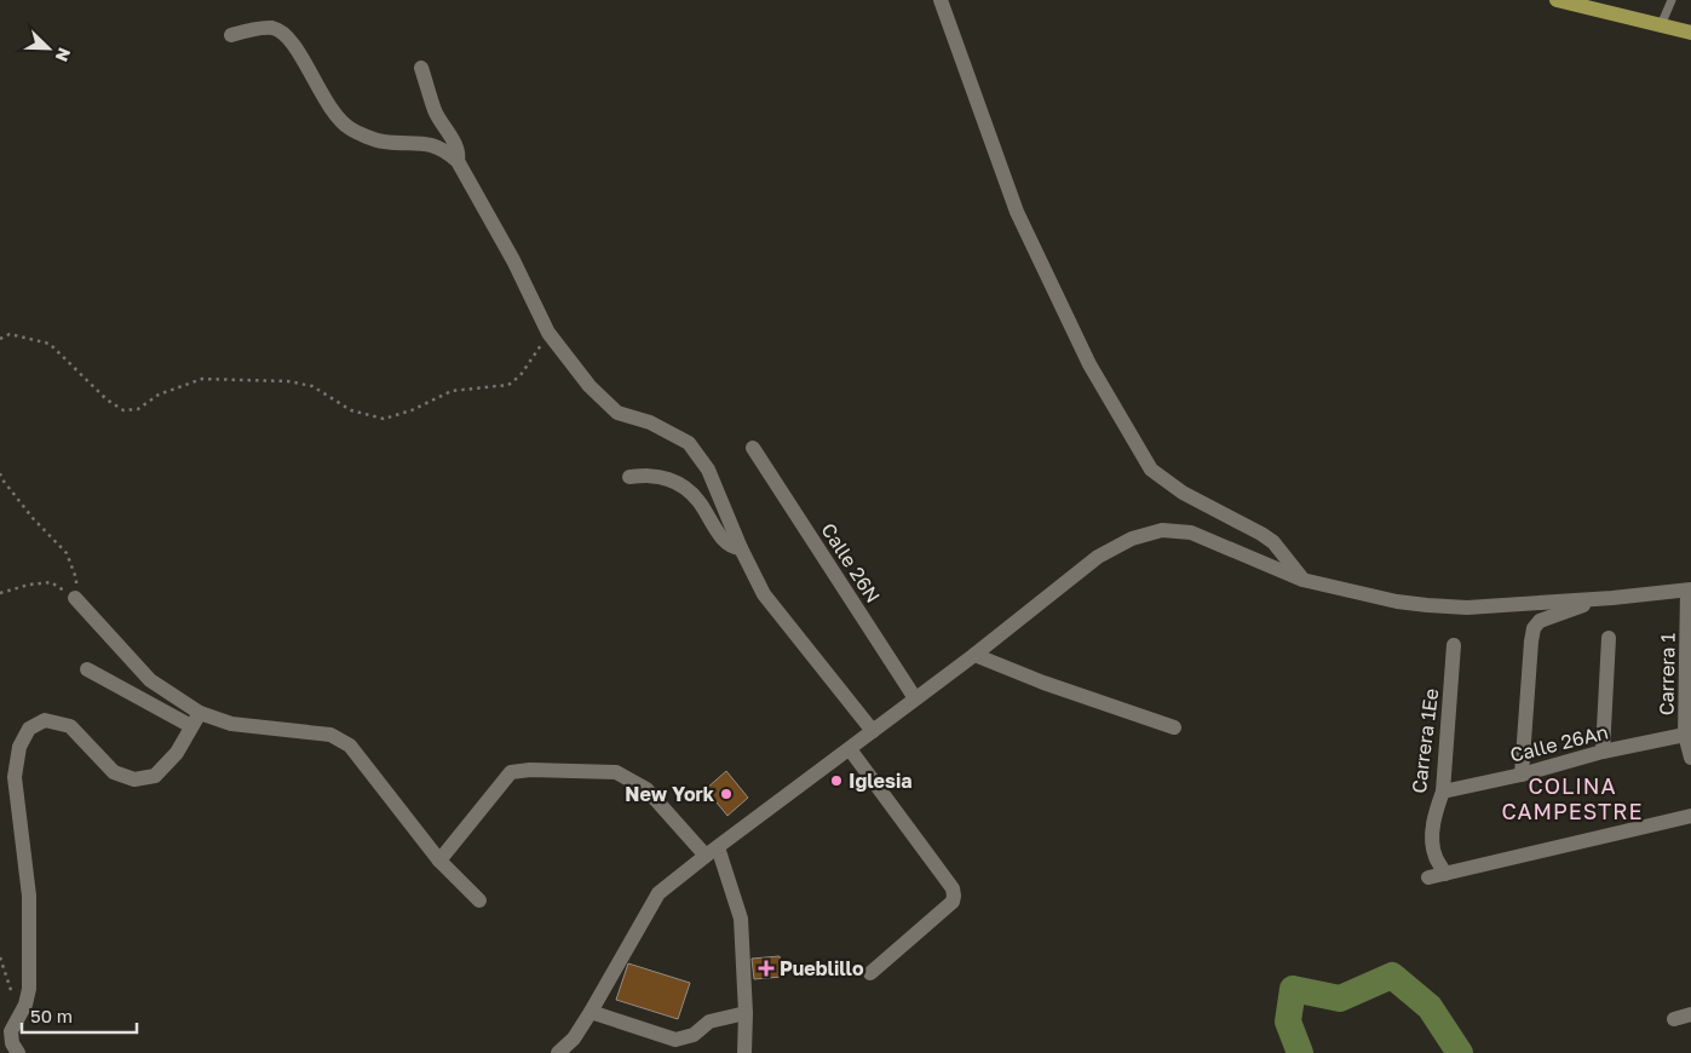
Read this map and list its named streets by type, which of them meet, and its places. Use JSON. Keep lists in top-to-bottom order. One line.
{"streets":{"street":["Calle 26N","Carrera 1","Carrera 1Ee","Calle 26An"]},"crossings":[["Carrera 1","Calle 26An"],["Carrera 1Ee","Calle 26An"]],"districts":["COLINA CAMPESTRE"],"places":{"other":["Iglesia","New York"],"health":["Pueblillo"]},"scale_bar":"50 m","north":"bottom right"}
